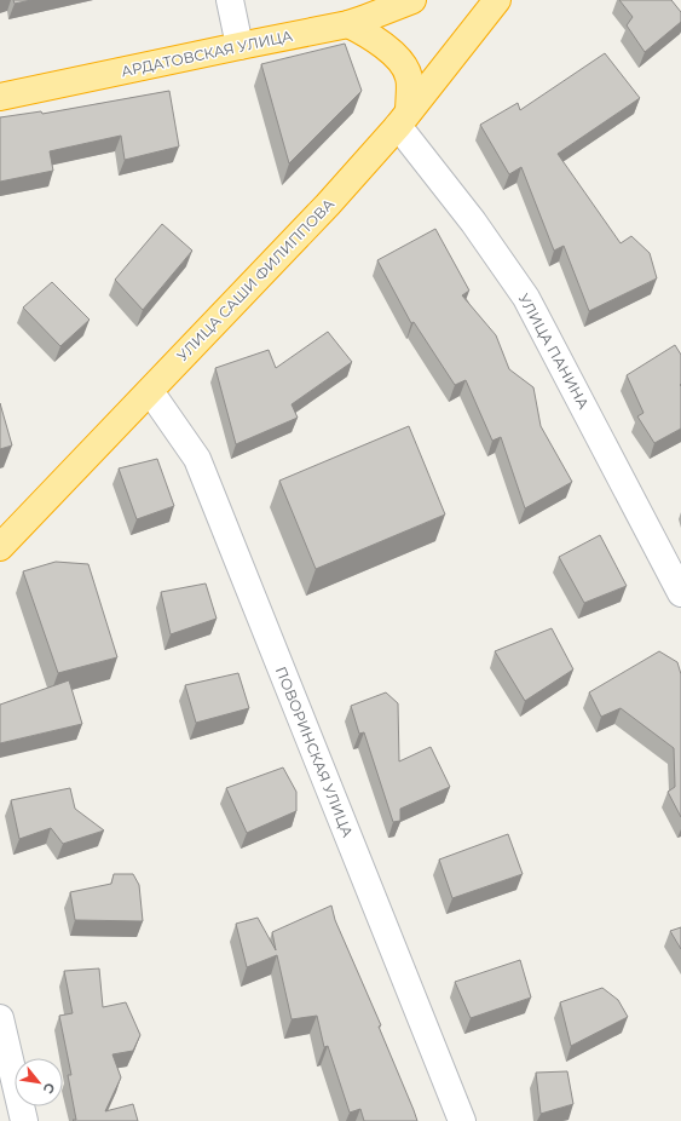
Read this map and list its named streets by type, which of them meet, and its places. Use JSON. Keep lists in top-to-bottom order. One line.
{"streets":{"highway":["АРДАТОВСКАЯ УЛИЦА","УЛИЦА САШИ ФИЛИППОВА"],"street":["УЛИЦА ПАНИНА","ПОВОРИНСКАЯ УЛИЦА"]},"crossings":[["УЛИЦА САШИ ФИЛИППОВА","УЛИЦА ПАНИНА"],["УЛИЦА САШИ ФИЛИППОВА","ПОВОРИНСКАЯ УЛИЦА"]],"north":"bottom right"}
